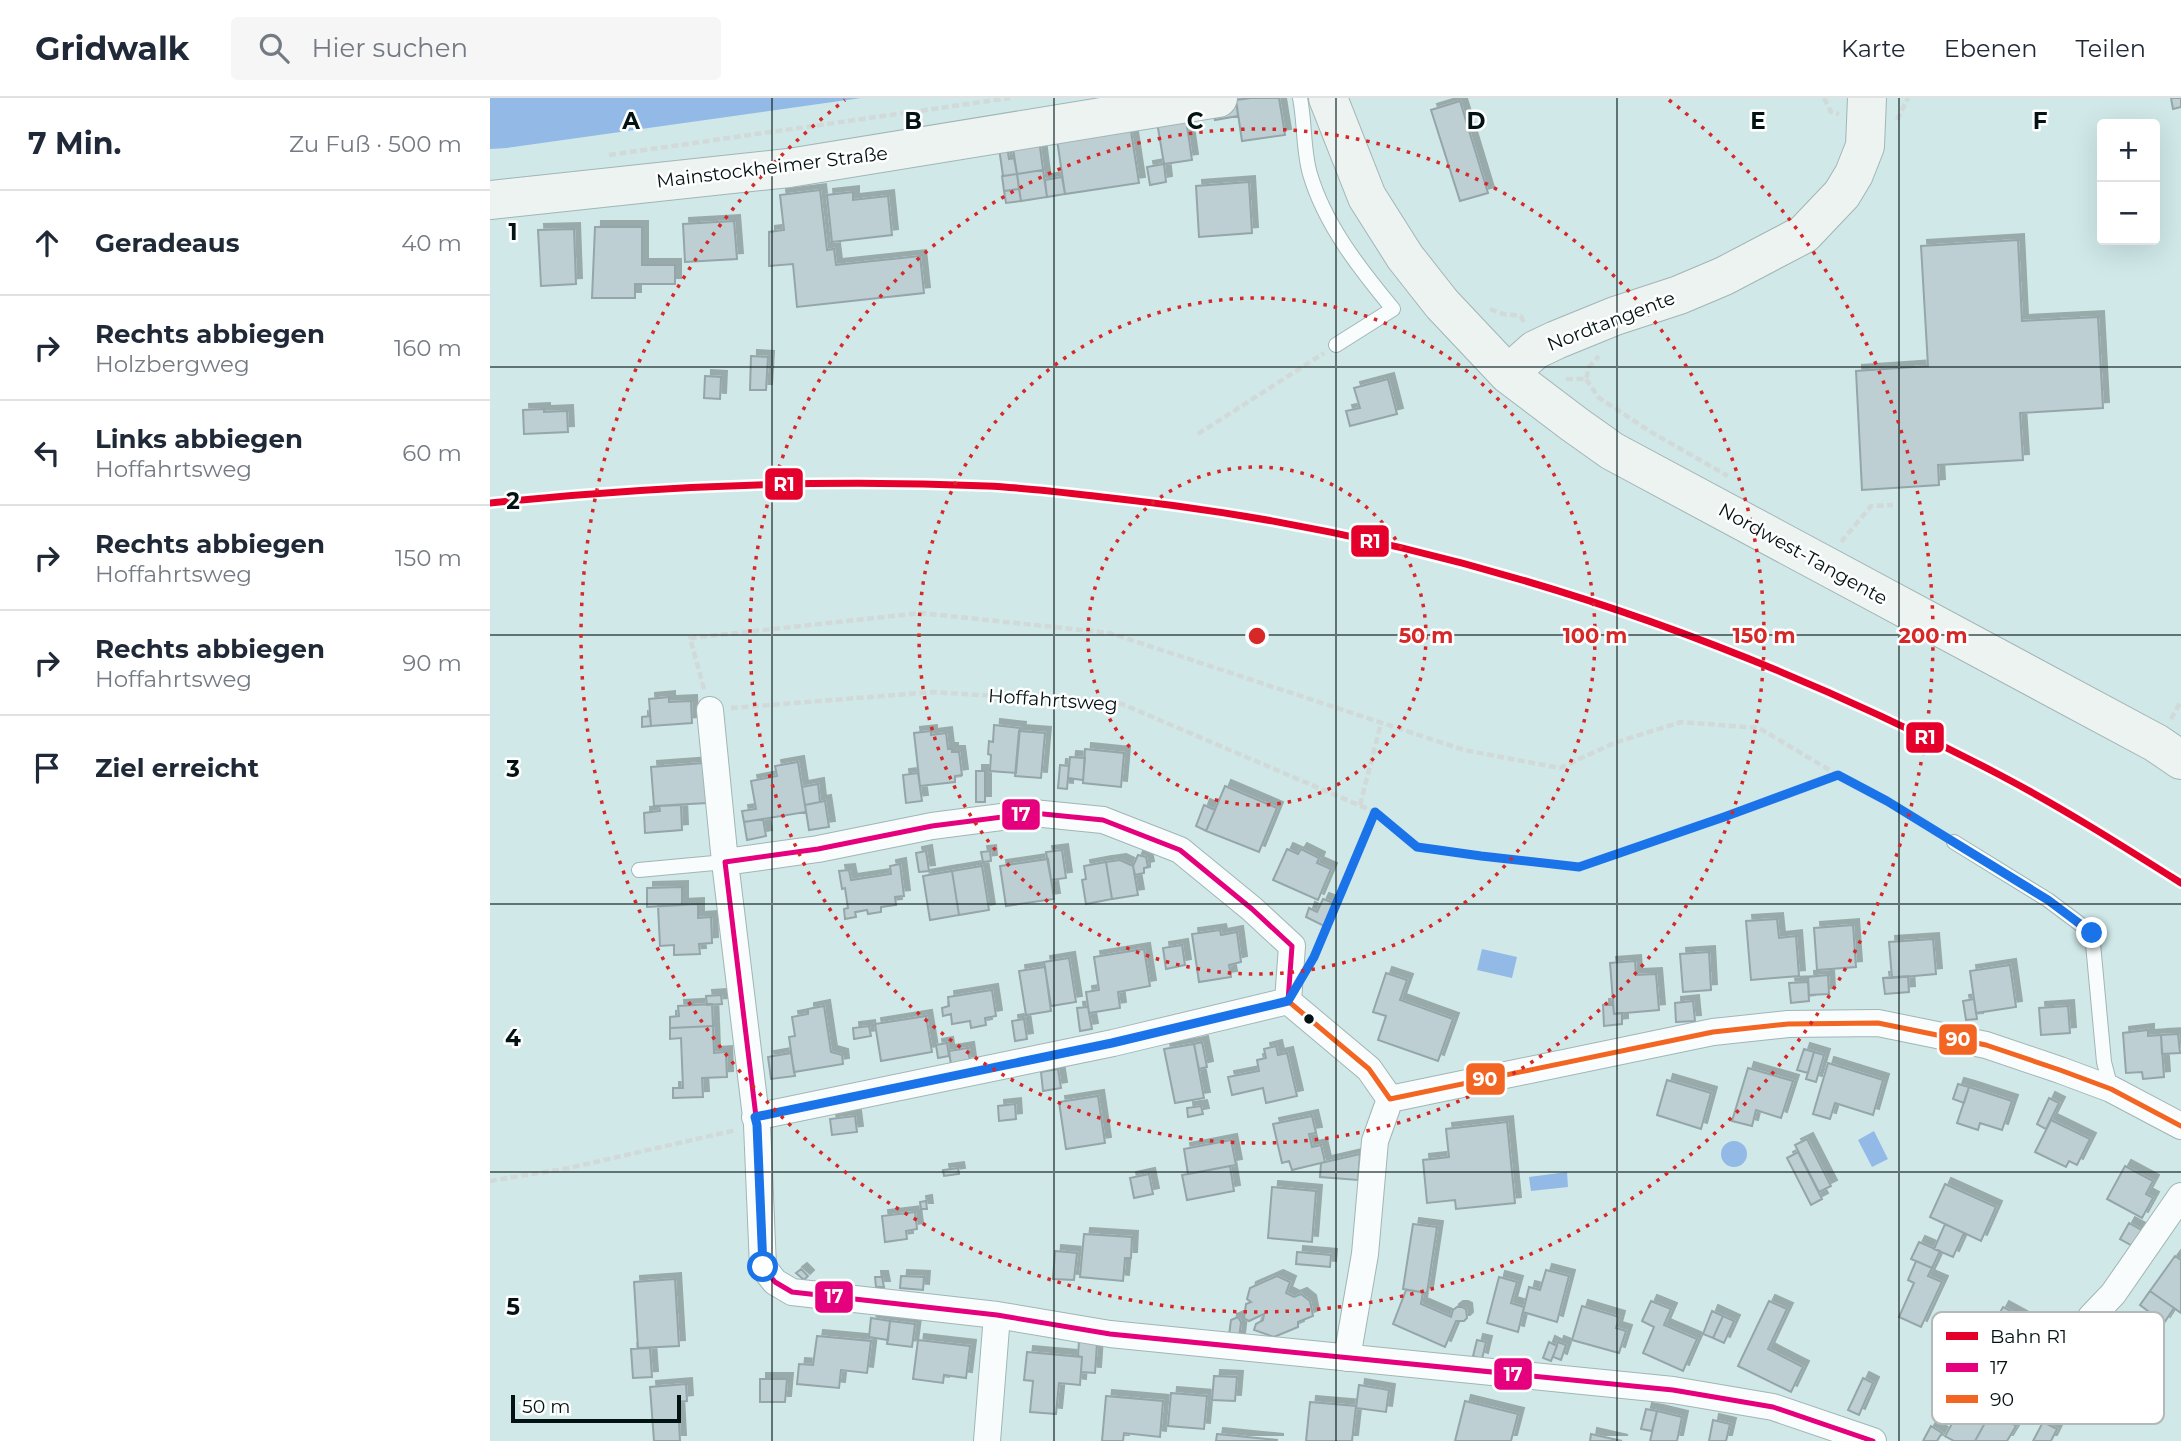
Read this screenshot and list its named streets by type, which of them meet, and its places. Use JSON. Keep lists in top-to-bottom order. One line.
{"streets":{"main road":["Mainstockheimer Straße","Nordtangente","Nordwest-Tangente"],"path":["Hoffahrtsweg"]},"crossings":[["Nordtangente","Nordwest-Tangente"]],"lines":["rail line R1","transit line 17","transit line 90"],"legend":["Bahn R1","17","90"],"scale_bar":"50 m","page":{"header":"Gridwalk","search":"Hier suchen","nav":["Karte","Ebenen","Teilen"],"heading":["7 Min.","Zu Fuß · 500 m"],"map_buttons":["+","−"],"list":[["Geradeaus","40 m"],["Rechts abbiegen","Holzbergweg","160 m"],["Links abbiegen","Hoffahrtsweg","60 m"],["Rechts abbiegen","Hoffahrtsweg","150 m"],["Rechts abbiegen","Hoffahrtsweg","90 m"],"Ziel erreicht"],"scale":"50 m"},"grid":{"columns":["A","B","C","D","E","F"],"rows":["1","2","3","4","5"]},"rings":["50 m","100 m","150 m","200 m"]}
